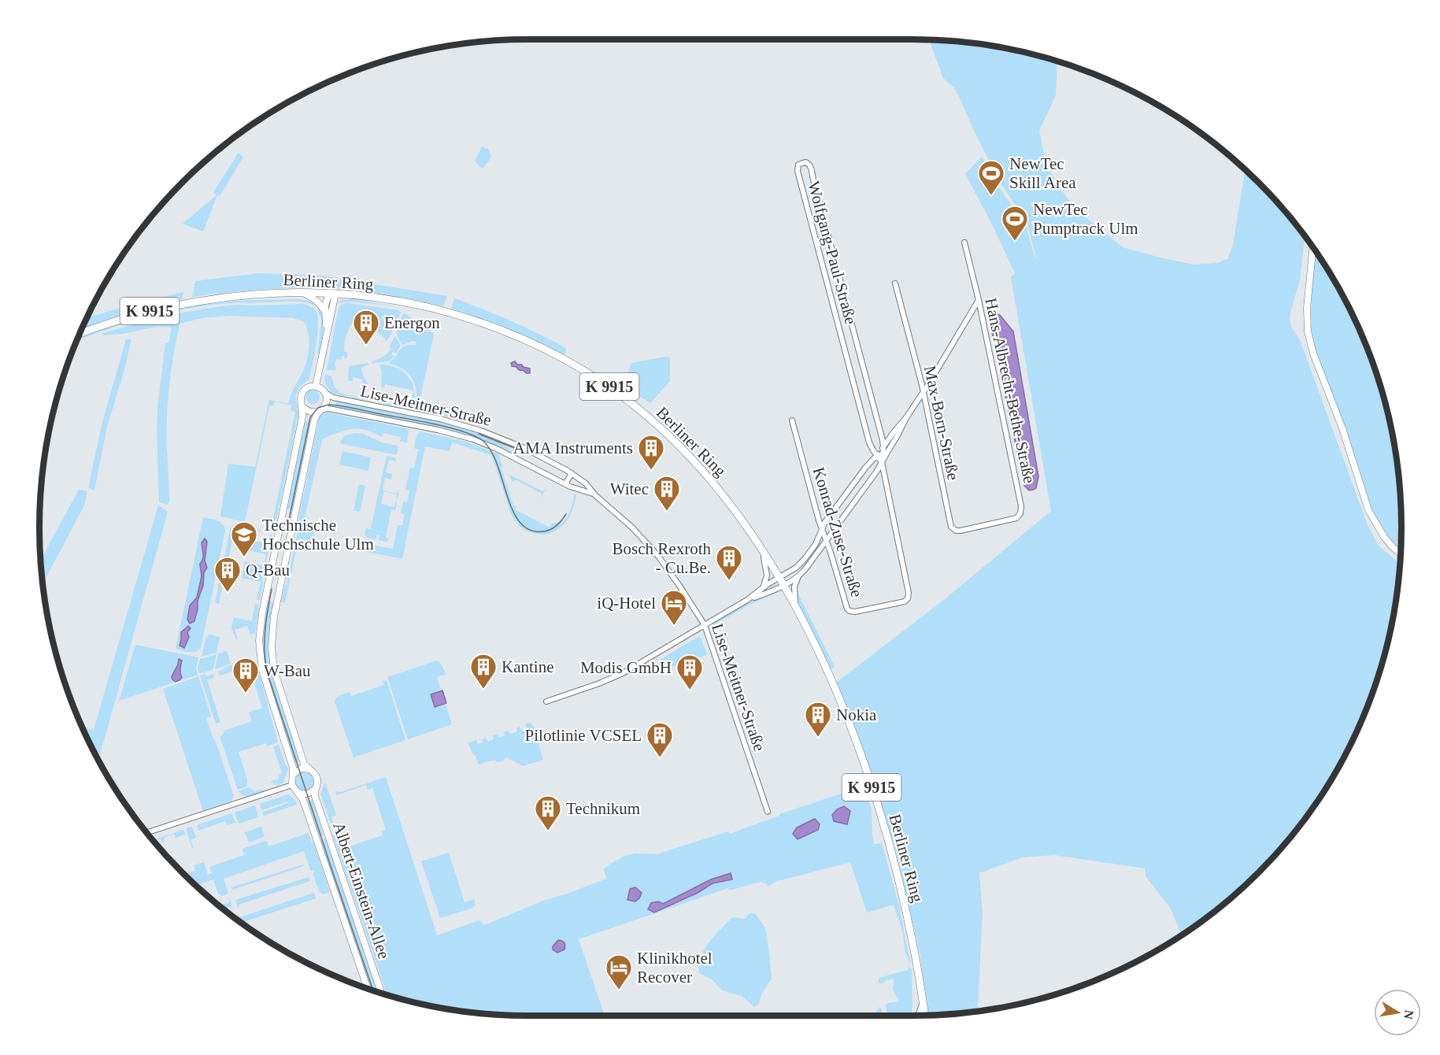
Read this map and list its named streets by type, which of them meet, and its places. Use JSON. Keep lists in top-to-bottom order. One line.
{"streets":{"main road":["Berliner Ring","K 9915"],"street":["Wolfgang-Paul-Straße","Hans-Albrecht-Bethe-Straße","Lise-Meitner-Straße","Max-Born-Straße","Konrad-Zuse-Straße","Albert-Einstein-Allee"]},"crossings":[["Wolfgang-Paul-Straße","Konrad-Zuse-Straße"],["Hans-Albrecht-Bethe-Straße","Max-Born-Straße"],["Lise-Meitner-Straße","Albert-Einstein-Allee"]],"places":{"sports":["NewTec Skill Area","NewTec Pumptrack Ulm"],"building":["Energon","AMA Instruments","Witec","Bosch Rexroth - Cu.Be.","Q-Bau","Kantine","Modis GmbH","W-Bau","Nokia","Pilotlinie VCSEL","Technikum"],"school or university":["Technische Hochschule Ulm"],"hotel":["iQ-Hotel","Klinikhotel Recover"]},"north":"right"}
